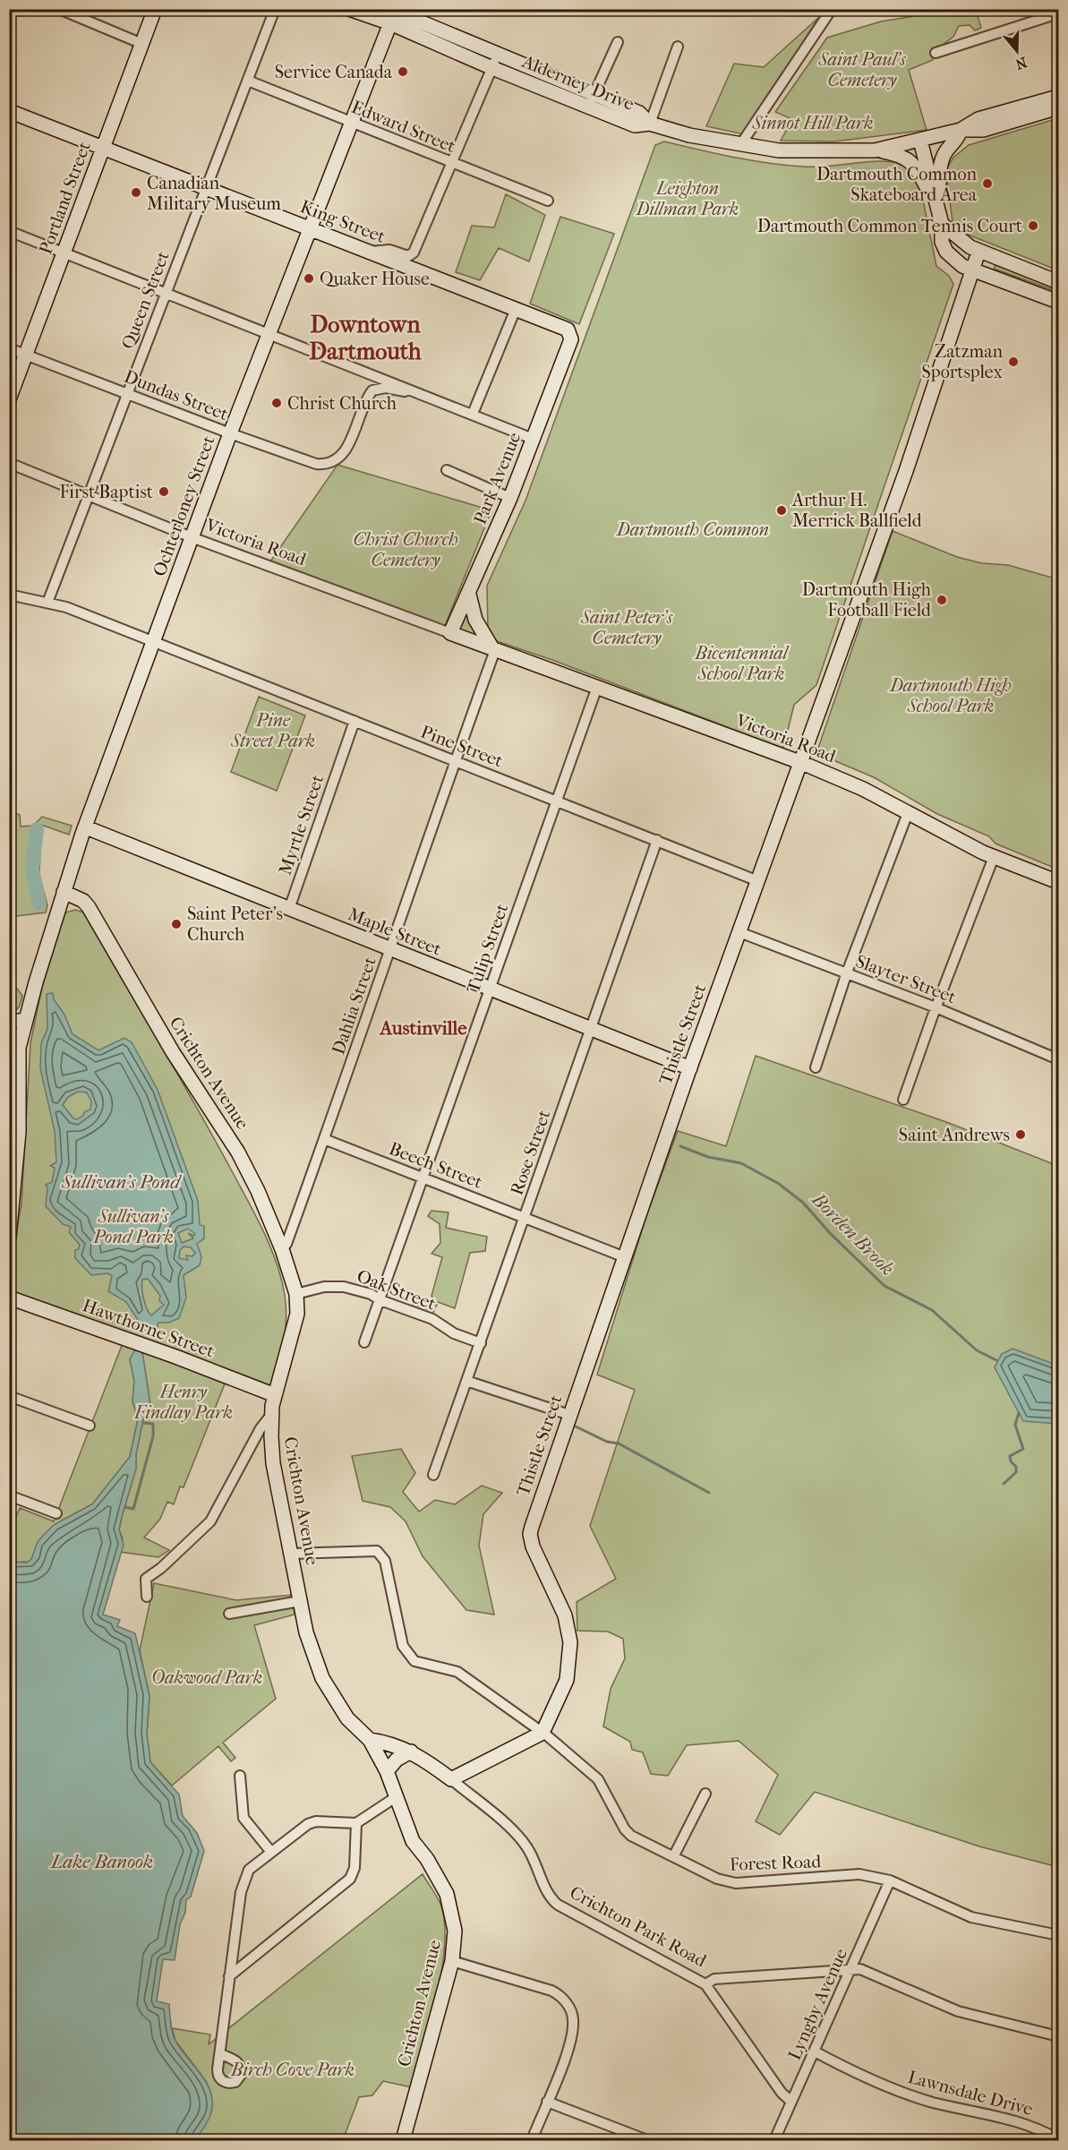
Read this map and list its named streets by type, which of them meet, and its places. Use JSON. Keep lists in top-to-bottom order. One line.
{"streets":{"main road":["Alderney Drive","Portland Street","King Street","Park Avenue","Ochterloney Street","Victoria Road","Maple Street","Thistle Street","Crichton Avenue","Hawthorne Street","Crichton Park Road"],"street":["Edward Street","Queen Street","Dundas Street","Pine Street","Myrtle Street","Tulip Street","Slayter Street","Dahlia Street","Rose Street","Beech Street","Oak Street","Forest Road","Lyngby Avenue","Lawnsdale Drive"]},"crossings":[["Alderney Drive","Ochterloney Street"],["Edward Street","Queen Street"],["Edward Street","Ochterloney Street"],["Portland Street","King Street"],["Portland Street","Dundas Street"],["King Street","Queen Street"],["King Street","Park Avenue"],["King Street","Ochterloney Street"],["Queen Street","Dundas Street"],["Queen Street","Victoria Road"],["Queen Street","Pine Street"],["Dundas Street","Ochterloney Street"],["Park Avenue","Victoria Road"],["Ochterloney Street","Victoria Road"],["Ochterloney Street","Pine Street"],["Ochterloney Street","Maple Street"],["Ochterloney Street","Crichton Avenue"],["Victoria Road","Tulip Street"],["Victoria Road","Dahlia Street"],["Victoria Road","Thistle Street"],["Pine Street","Myrtle Street"],["Pine Street","Tulip Street"],["Pine Street","Dahlia Street"],["Pine Street","Thistle Street"],["Pine Street","Rose Street"],["Myrtle Street","Maple Street"],["Maple Street","Tulip Street"],["Maple Street","Dahlia Street"],["Maple Street","Thistle Street"],["Maple Street","Rose Street"],["Tulip Street","Beech Street"],["Tulip Street","Oak Street"],["Slayter Street","Thistle Street"],["Dahlia Street","Crichton Avenue"],["Dahlia Street","Beech Street"],["Thistle Street","Beech Street"],["Thistle Street","Forest Road"],["Crichton Avenue","Oak Street"],["Crichton Avenue","Hawthorne Street"],["Crichton Avenue","Forest Road"],["Crichton Avenue","Crichton Park Road"],["Rose Street","Beech Street"],["Rose Street","Oak Street"],["Forest Road","Lyngby Avenue"],["Crichton Park Road","Lyngby Avenue"],["Lyngby Avenue","Lawnsdale Drive"]],"districts":["Downtown Dartmouth","Austinville"],"water":["Sullivan's Pond","Borden Brook","Lake Banook"],"parks":["Saint Paul's Cemetery","Sinnot Hill Park","Leighton Dillman Park","Dartmouth Common","Christ Church Cemetery","Saint Peter's Cemetery","Bicentennial School Park","Dartmouth High School Park","Pine Street Park","Sullivan's Pond Park","Henry Findlay Park","Oakwood Park","Birch Cove Park"],"places":["Service Canada","Dartmouth Common Skateboard Area","Canadian Military Museum","Dartmouth Common Tennis Court","Quaker House","Zatzman Sportsplex","Christ Church","First Baptist","Arthur H. Merrick Ballfield","Dartmouth High Football Field","Saint Peter's Church","Saint Andrews"],"north":"bottom"}
